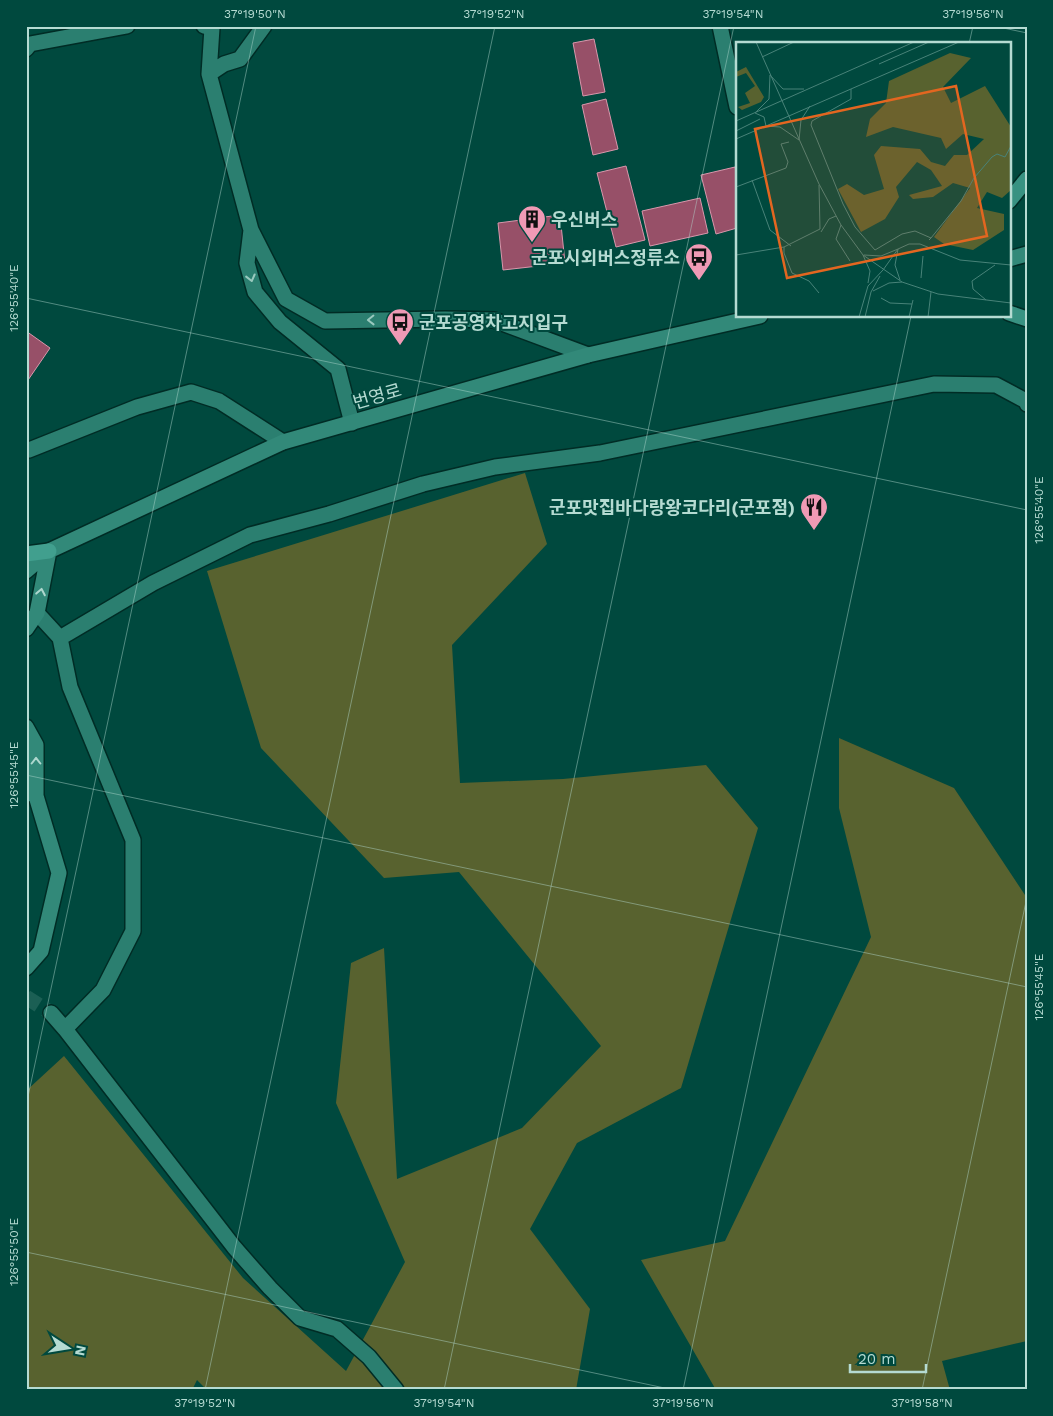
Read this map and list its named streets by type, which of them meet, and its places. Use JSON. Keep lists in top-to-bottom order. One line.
{"streets":{"street":["번영로"]},"places":{"building":["우신버스"],"bus stop":["군포시외버스정류소","군포공영차고지입구"],"restaurant":["군포맛집바다랑왕코다리(군포점)"]},"scale_bar":"20 m","north":"right","coordinates":["37°19'50\"N","37°19'52\"N","37°19'54\"N","37°19'56\"N","126°55'40\"E","126°55'45\"E","126°55'50\"E","37°19'58\"N"]}
